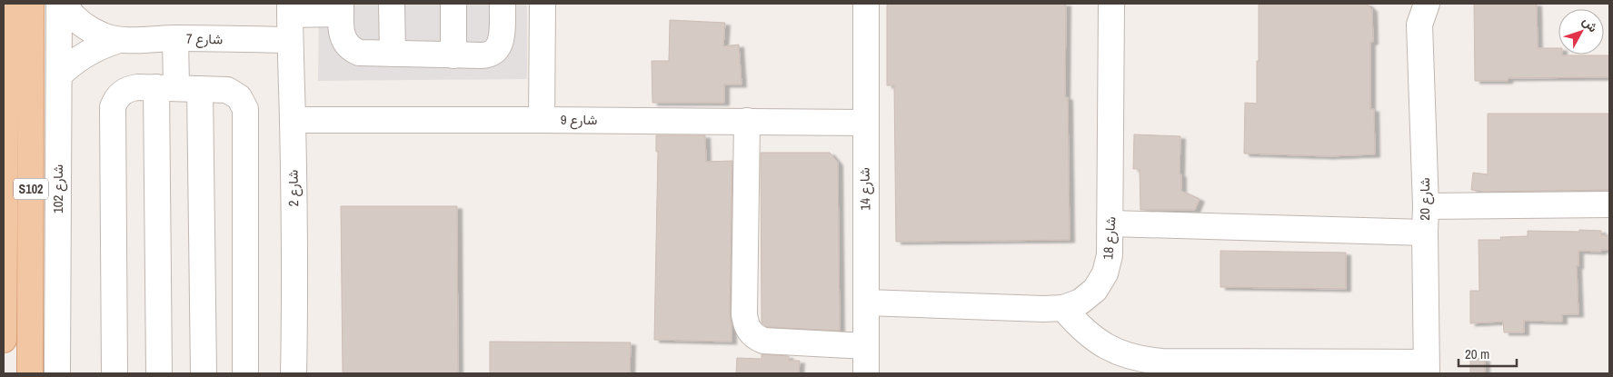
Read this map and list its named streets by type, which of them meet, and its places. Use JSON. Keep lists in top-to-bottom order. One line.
{"streets":{"main road":["S102","شارع 102"],"street":["شارع 7","شارع 9","شارع 2","شارع 14","شارع 20","شارع 18"]},"crossings":[["شارع 7","شارع 2"],["شارع 7","شارع 102"],["شارع 9","شارع 2"],["شارع 9","شارع 14"],["شارع 14","شارع 18"]],"scale_bar":"20 m","north":"top right"}
